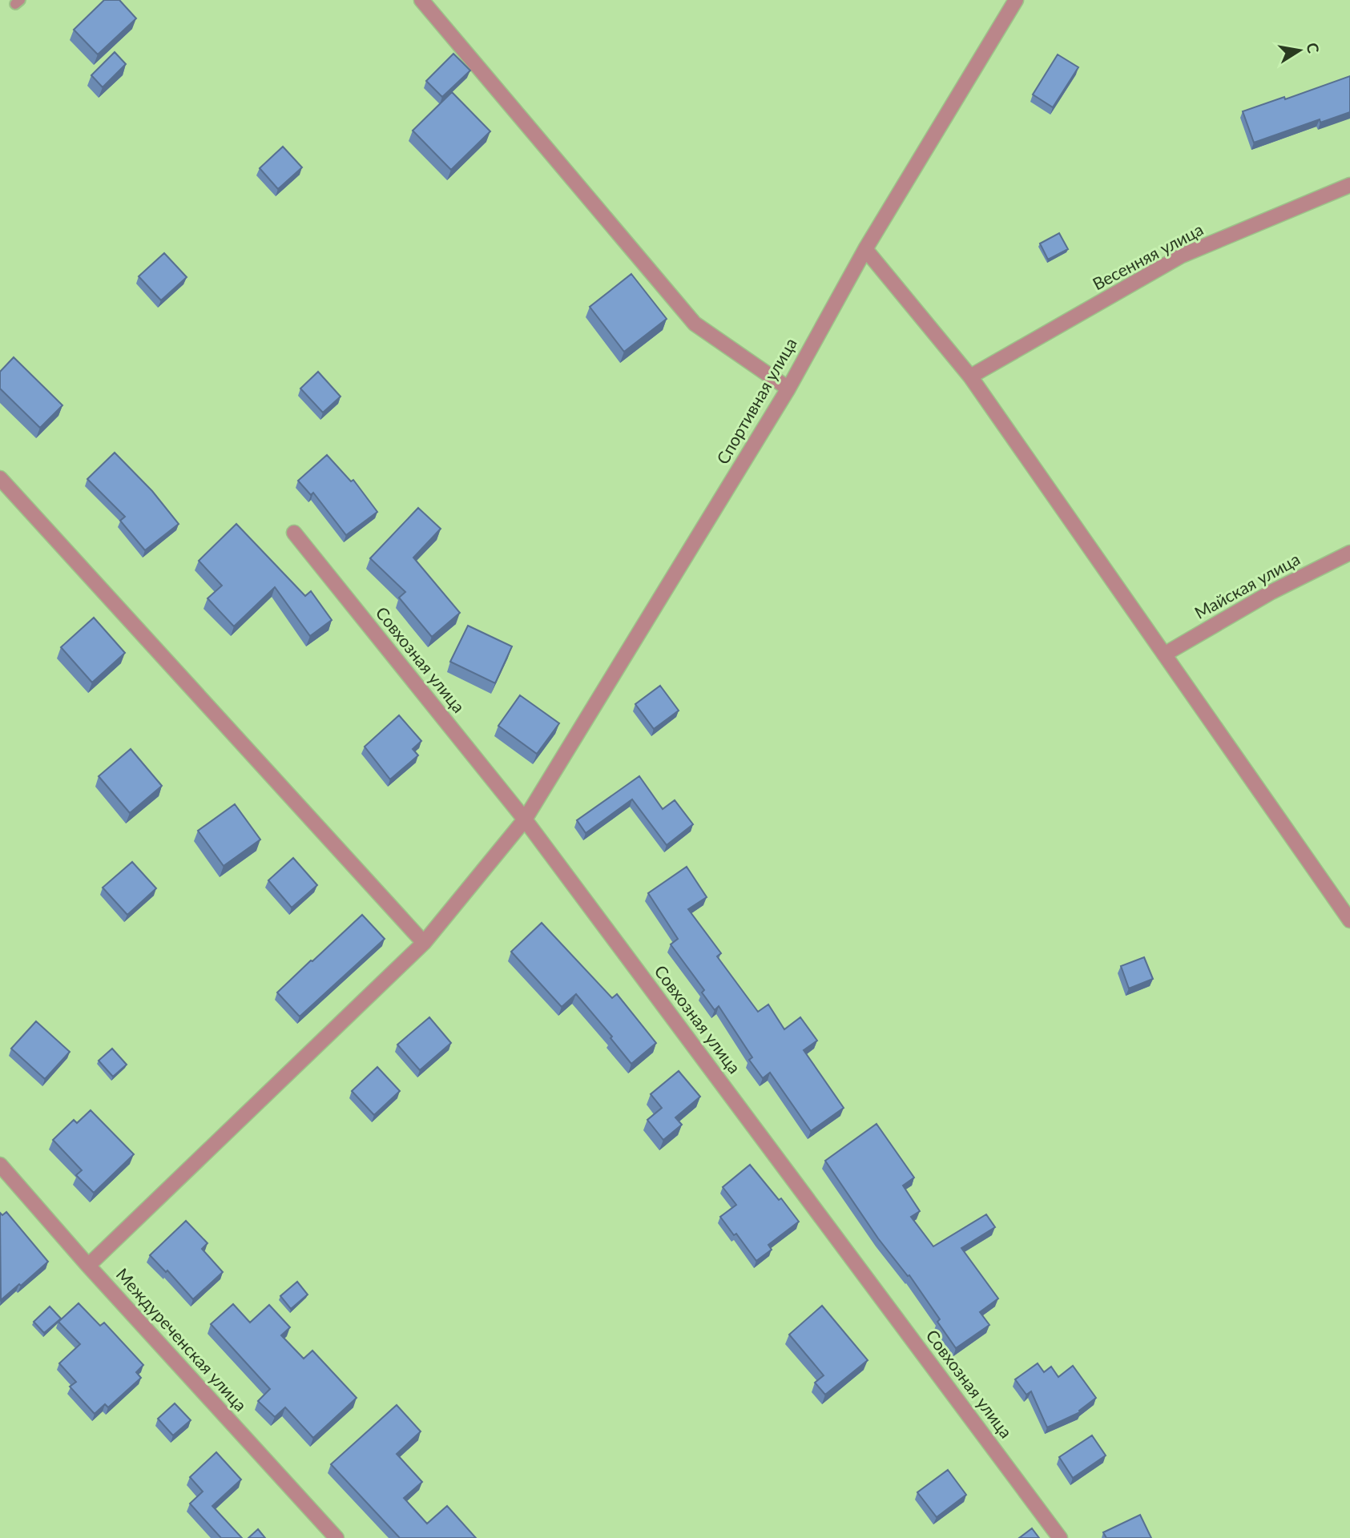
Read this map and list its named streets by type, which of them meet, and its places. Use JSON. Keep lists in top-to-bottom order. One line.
{"streets":{"street":["Весенняя улица","Спортивная улица","Майская улица","Совхозная улица","Междуреченская улица"]},"crossings":[["Спортивная улица","Совхозная улица"],["Спортивная улица","Междуреченская улица"]],"north":"right"}
